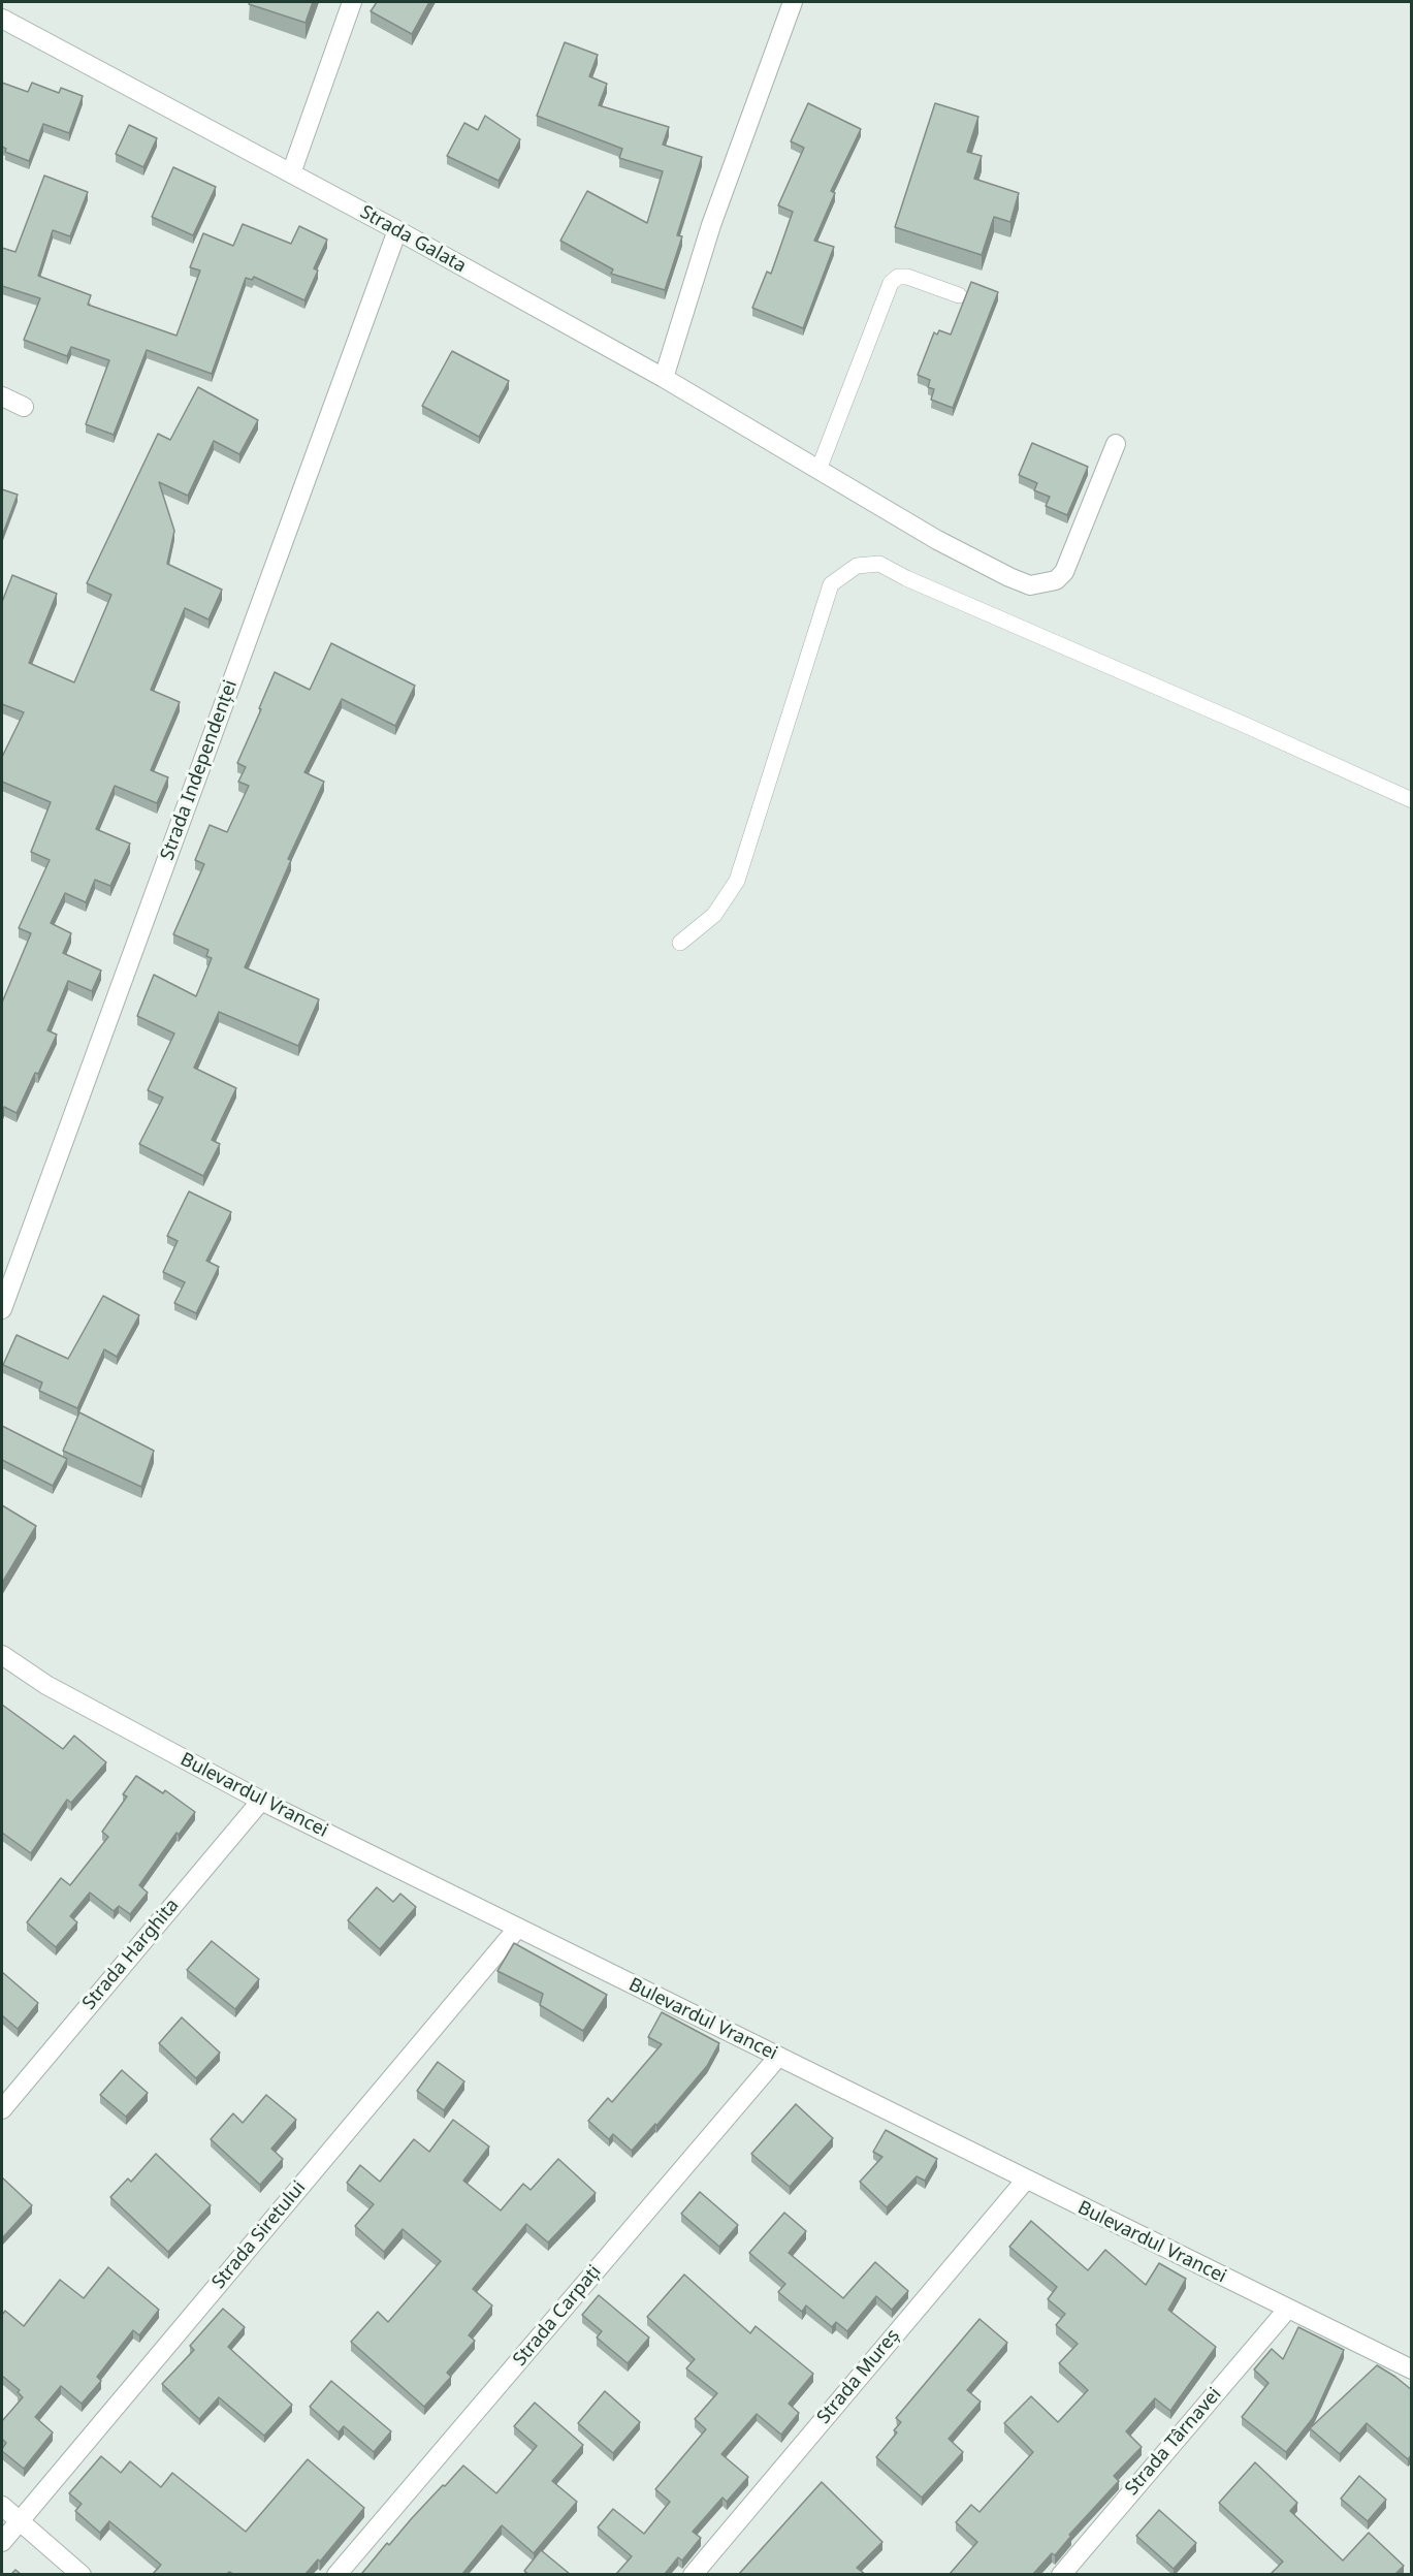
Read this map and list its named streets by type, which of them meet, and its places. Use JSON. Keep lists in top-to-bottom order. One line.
{"streets":{"street":["Strada Galata","Strada Independenței","Bulevardul Vrancei","Strada Harghita","Strada Siretului","Strada Carpați","Strada Mureș","Strada Târnavei"]},"crossings":[["Strada Galata","Strada Independenței"],["Bulevardul Vrancei","Strada Harghita"],["Bulevardul Vrancei","Strada Siretului"],["Bulevardul Vrancei","Strada Carpați"],["Bulevardul Vrancei","Strada Mureș"],["Bulevardul Vrancei","Strada Târnavei"]]}
